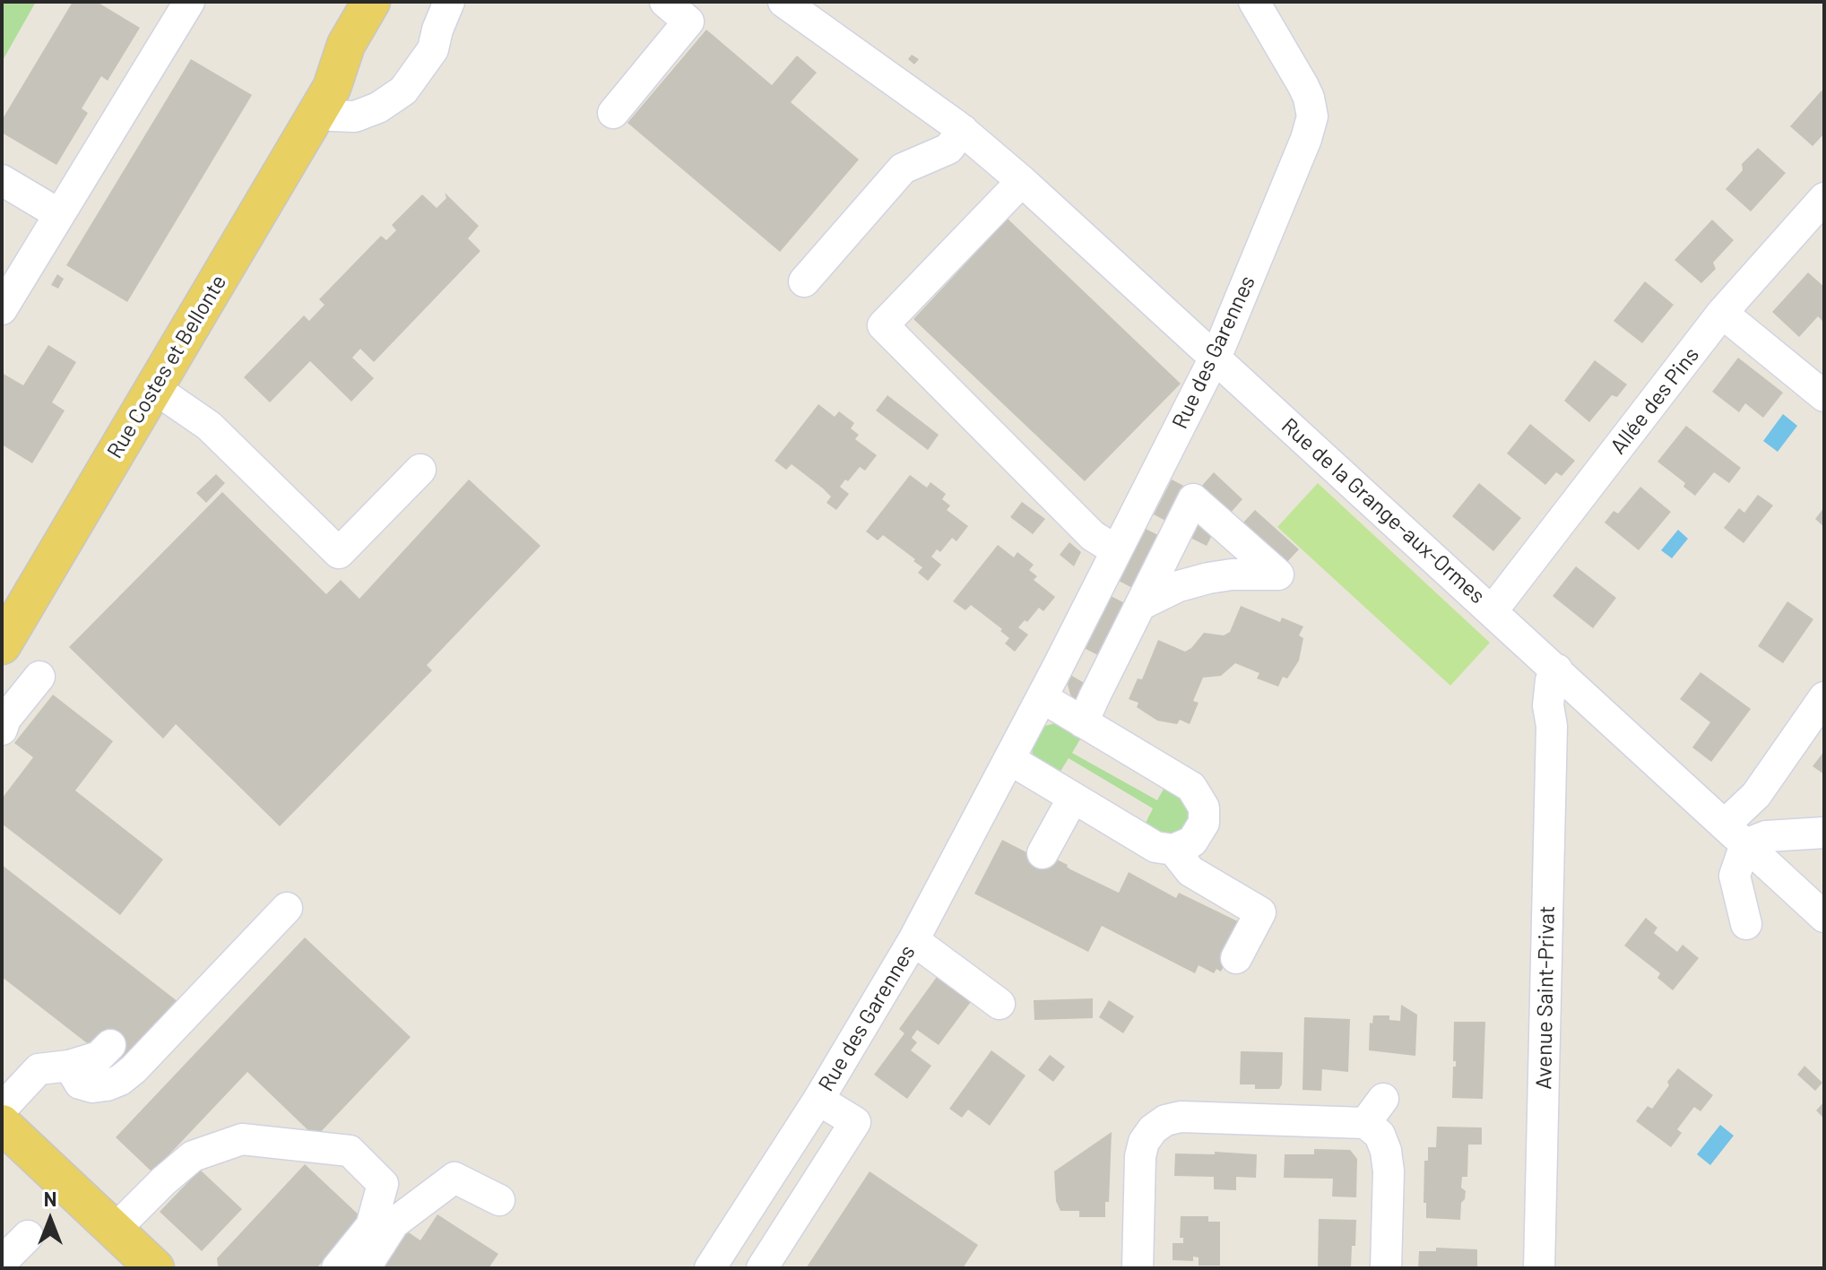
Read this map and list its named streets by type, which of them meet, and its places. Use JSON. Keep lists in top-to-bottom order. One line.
{"streets":{"main road":["Rue Costes et Bellonte"],"street":["Rue des Garennes","Allée des Pins","Rue de la Grange-aux-Ormes","Avenue Saint-Privat"]},"crossings":[["Rue des Garennes","Rue de la Grange-aux-Ormes"],["Allée des Pins","Rue de la Grange-aux-Ormes"],["Rue de la Grange-aux-Ormes","Avenue Saint-Privat"]],"north":"top"}
